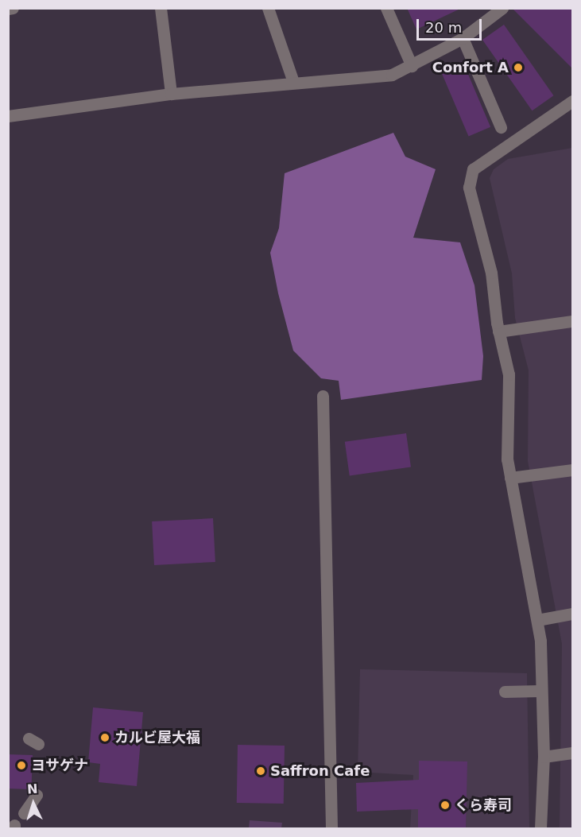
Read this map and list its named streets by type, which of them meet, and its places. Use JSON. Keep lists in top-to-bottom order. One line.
{"places":["Confort A","カルビ屋大福","ヨサゲナ","Saffron Cafe","くら寿司"],"scale_bar":"20 m","north":"top"}
